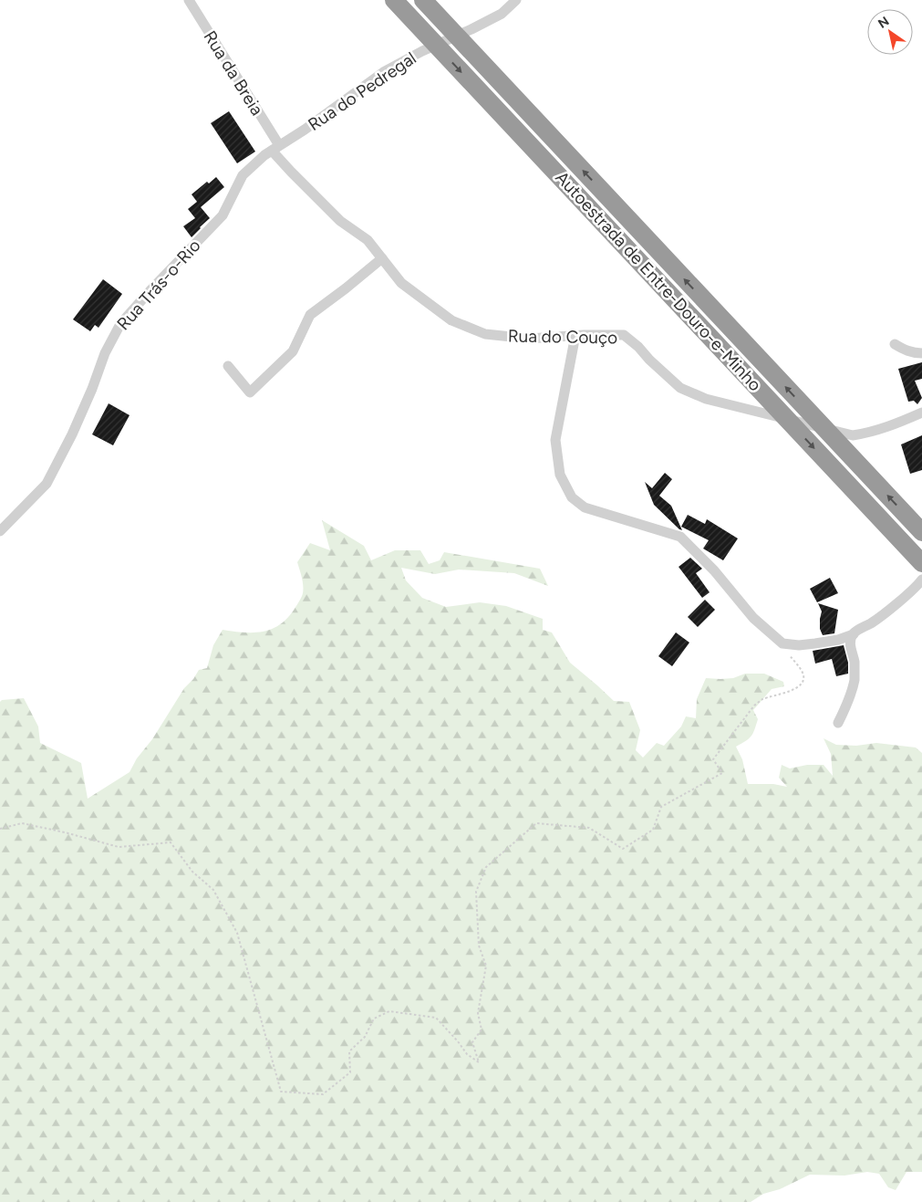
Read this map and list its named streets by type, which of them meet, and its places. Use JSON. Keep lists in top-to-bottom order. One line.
{"streets":{"highway":["Autoestrada de Entre-Douro-e-Minho"],"street":["Rua da Breia","Rua do Pedregal","Rua Trás-o-Rio","Rua do Couço"]},"crossings":[["Rua da Breia","Rua do Pedregal"],["Rua da Breia","Rua Trás-o-Rio"],["Rua da Breia","Rua do Couço"],["Rua do Pedregal","Rua Trás-o-Rio"],["Rua do Pedregal","Rua do Couço"],["Rua Trás-o-Rio","Rua do Couço"]],"north":"top left"}
